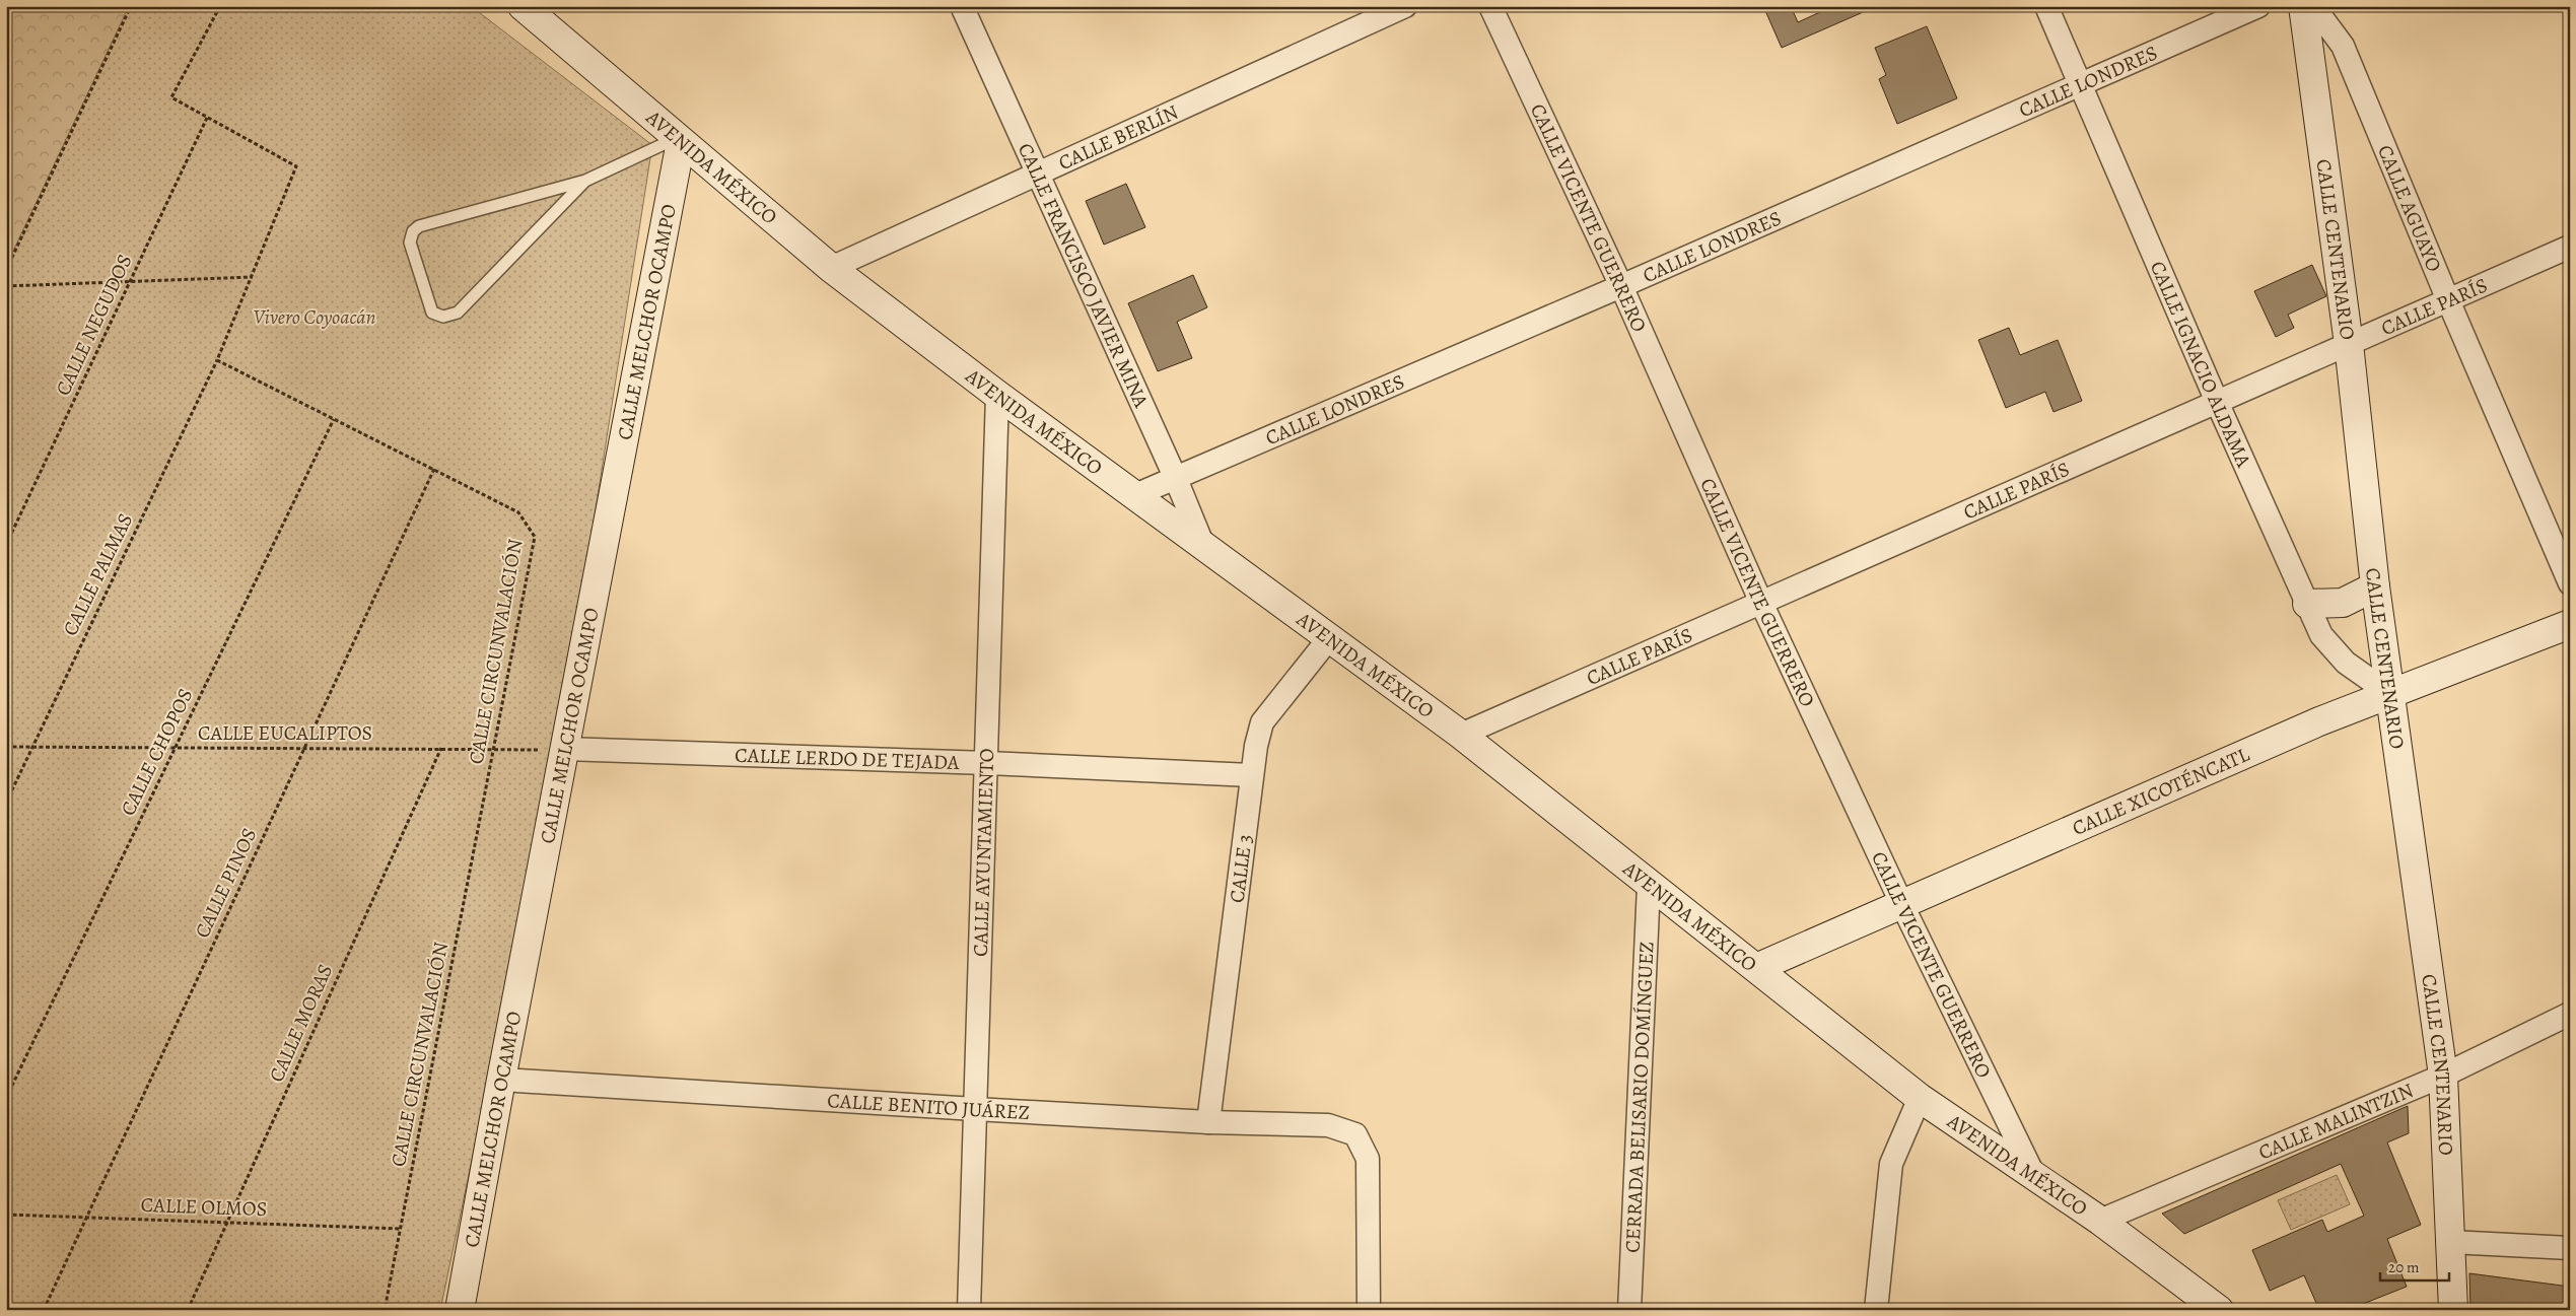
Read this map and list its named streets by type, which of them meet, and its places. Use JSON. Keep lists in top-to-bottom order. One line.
{"streets":{"street":["CALLE LONDRES","CALLE BERLÍN","AVENIDA MÉXICO","CALLE AGUAYO","CALLE VICENTE GUERRERO","CALLE CENTENARIO","CALLE FRANCISCO JAVIER MINA","CALLE PARÍS","CALLE MELCHOR OCAMPO","CALLE IGNACIO ALDAMA","CALLE LERDO DE TEJADA","CALLE XICOTÉNCATL","CALLE AYUNTAMIENTO","CALLE 3","CERRADA BELISARIO DOMÍNGUEZ","CALLE BENITO JUÁREZ","CALLE MALINTZIN"],"path":["CALLE NEGUDOS","CALLE PALMAS","CALLE CIRCUNVALACIÓN","CALLE EUCALIPTOS","CALLE CHOPOS","CALLE PINOS","CALLE MORAS","CALLE OLMOS"]},"crossings":[["CALLE LONDRES","AVENIDA MÉXICO"],["CALLE LONDRES","CALLE VICENTE GUERRERO"],["CALLE LONDRES","CALLE FRANCISCO JAVIER MINA"],["CALLE LONDRES","CALLE IGNACIO ALDAMA"],["CALLE BERLÍN","AVENIDA MÉXICO"],["CALLE BERLÍN","CALLE FRANCISCO JAVIER MINA"],["AVENIDA MÉXICO","CALLE VICENTE GUERRERO"],["AVENIDA MÉXICO","CALLE FRANCISCO JAVIER MINA"],["AVENIDA MÉXICO","CALLE PARÍS"],["AVENIDA MÉXICO","CALLE MELCHOR OCAMPO"],["AVENIDA MÉXICO","CALLE XICOTÉNCATL"],["AVENIDA MÉXICO","CALLE AYUNTAMIENTO"],["AVENIDA MÉXICO","CALLE 3"],["AVENIDA MÉXICO","CERRADA BELISARIO DOMÍNGUEZ"],["AVENIDA MÉXICO","CALLE MALINTZIN"],["CALLE AGUAYO","CALLE PARÍS"],["CALLE VICENTE GUERRERO","CALLE PARÍS"],["CALLE VICENTE GUERRERO","CALLE XICOTÉNCATL"],["CALLE CENTENARIO","CALLE PARÍS"],["CALLE CENTENARIO","CALLE IGNACIO ALDAMA"],["CALLE CENTENARIO","CALLE XICOTÉNCATL"],["CALLE CENTENARIO","CALLE MALINTZIN"],["CALLE PARÍS","CALLE IGNACIO ALDAMA"],["CALLE MELCHOR OCAMPO","CALLE EUCALIPTOS"],["CALLE MELCHOR OCAMPO","CALLE LERDO DE TEJADA"],["CALLE MELCHOR OCAMPO","CALLE BENITO JUÁREZ"],["CALLE IGNACIO ALDAMA","CALLE XICOTÉNCATL"],["CALLE PALMAS","CALLE CIRCUNVALACIÓN"],["CALLE PALMAS","CALLE EUCALIPTOS"],["CALLE CIRCUNVALACIÓN","CALLE EUCALIPTOS"],["CALLE CIRCUNVALACIÓN","CALLE CHOPOS"],["CALLE CIRCUNVALACIÓN","CALLE PINOS"],["CALLE CIRCUNVALACIÓN","CALLE OLMOS"],["CALLE EUCALIPTOS","CALLE CHOPOS"],["CALLE EUCALIPTOS","CALLE LERDO DE TEJADA"],["CALLE EUCALIPTOS","CALLE PINOS"],["CALLE EUCALIPTOS","CALLE MORAS"],["CALLE LERDO DE TEJADA","CALLE AYUNTAMIENTO"],["CALLE LERDO DE TEJADA","CALLE 3"],["CALLE AYUNTAMIENTO","CALLE BENITO JUÁREZ"],["CALLE 3","CALLE BENITO JUÁREZ"],["CALLE PINOS","CALLE OLMOS"],["CALLE MORAS","CALLE OLMOS"]],"parks":["Vivero Coyoacán"],"scale_bar":"20 m"}
